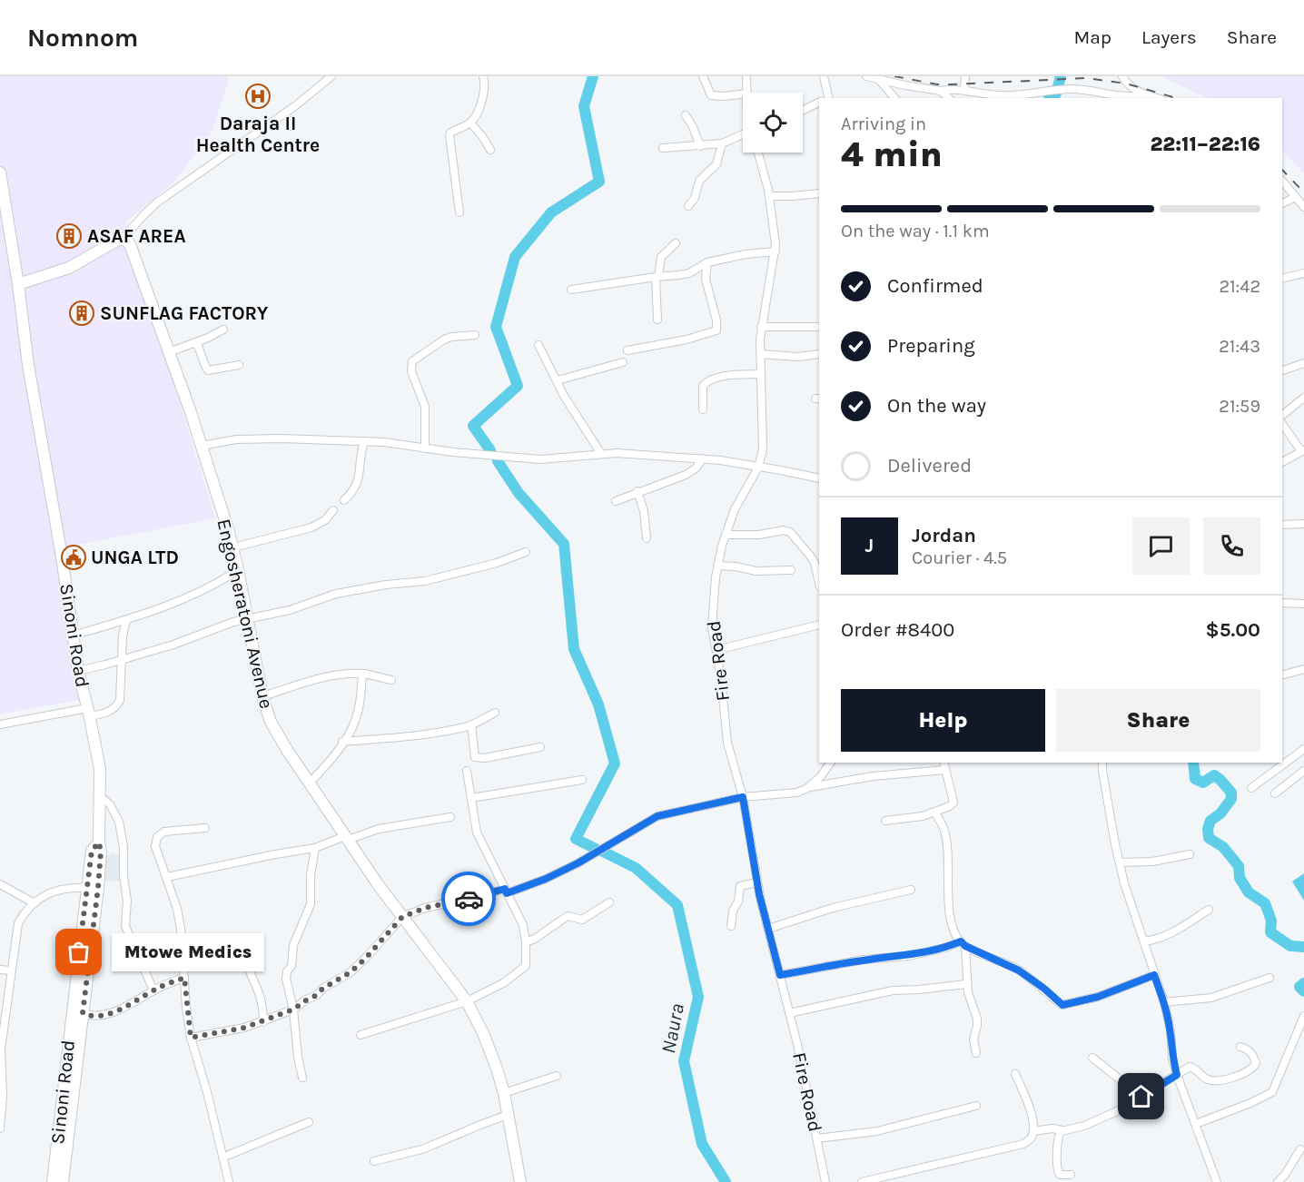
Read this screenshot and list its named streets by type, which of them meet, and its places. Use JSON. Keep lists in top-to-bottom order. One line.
{"streets":{"street":["Engosheratoni Avenue","Sinoni Road","Fire Road"]},"water":["Naura"],"places":{"hospital":["Daraja II Health Centre"],"building":["ASAF AREA","SUNFLAG FACTORY"],"public building":["UNGA LTD"],"other":["Mtowe Medics"]},"page":{"header":"Nomnom","nav":["Map","Layers","Share"],"heading":["4 min","Arriving in","22:11–22:16"],"panel":["Jordan","Courier · 4.5","Order #8400","$5.00"],"bar":"On the way · 1.1 km","list":[["Confirmed","21:42"],["Preparing","21:43"],["On the way","21:59"],"Delivered"],"round":"J","buttons":["Help","Share"],"bubble":"Mtowe Medics"}}
